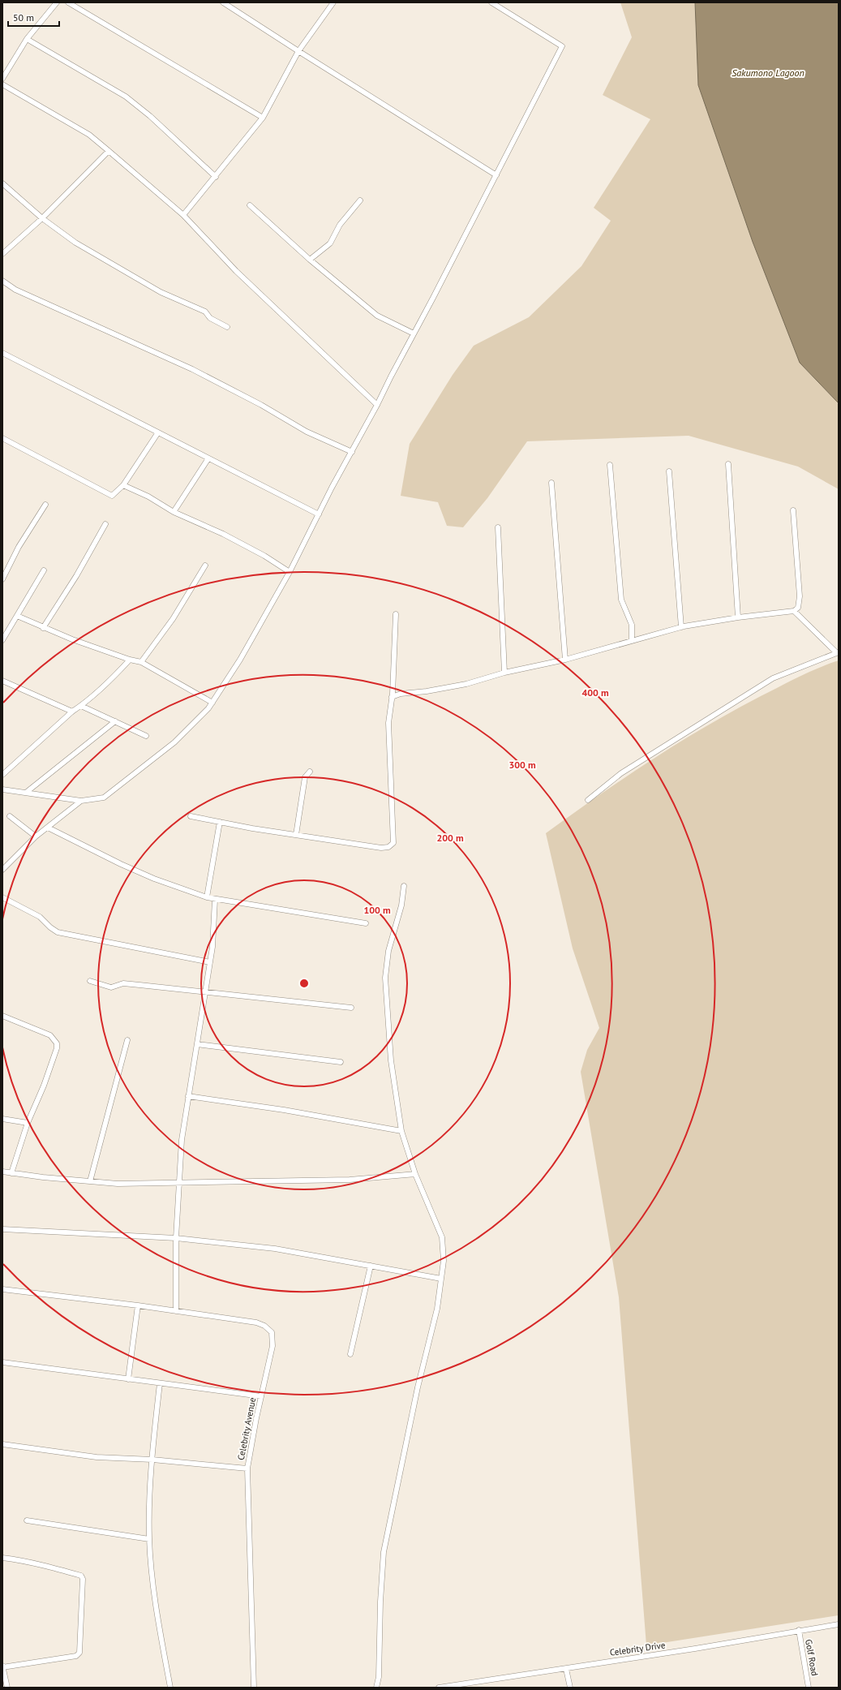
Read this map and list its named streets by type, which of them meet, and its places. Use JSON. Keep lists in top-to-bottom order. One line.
{"streets":{"street":["Celebrity Avenue","Celebrity Drive","Golf Road"]},"crossings":[["Celebrity Drive","Golf Road"]],"water":["Sakumono Lagoon"],"scale_bar":"50 m","rings":["400 m","300 m","200 m","100 m"]}
